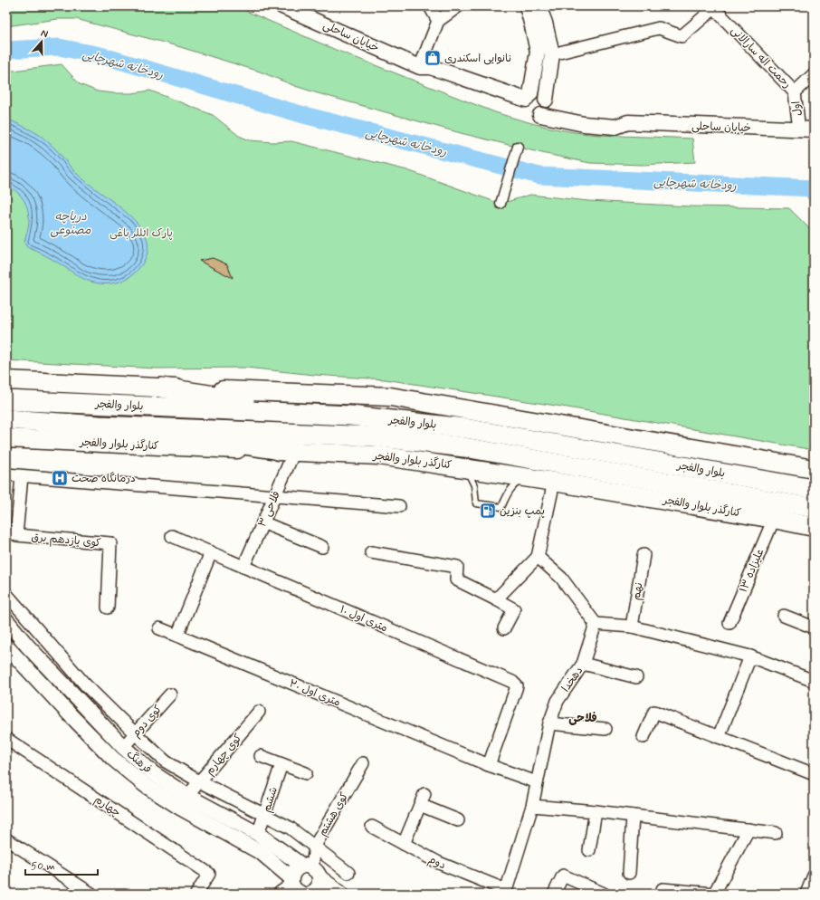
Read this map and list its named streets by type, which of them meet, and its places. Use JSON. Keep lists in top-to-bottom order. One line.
{"streets":{"highway":["بلوار والفجر"],"main road":["کنارگذر بلوار والفجر"],"street":["خیابان ساحلی","رحمت اله سارالانی","اول","فلاحی ۳","کوی یازدهم برق","۱۳ علیزاده","نهم","۱۰ متری اول","دهخدا","۲۰ متری اول","کوی دوم","کوی چهارم","فرهنگ","ششم","چهارم","کوی هشتم","دوم"]},"crossings":[["خیابان ساحلی","اول"],["رحمت اله سارالانی","اول"],["کنارگذر بلوار والفجر","فلاحی ۳"],["کنارگذر بلوار والفجر","۱۳ علیزاده"],["فلاحی ۳","۱۰ متری اول"],["۱۰ متری اول","۲۰ متری اول"],["دهخدا","۲۰ متری اول"],["دهخدا","دوم"],["کوی دوم","فرهنگ"],["کوی چهارم","فرهنگ"],["فرهنگ","ششم"],["فرهنگ","کوی هشتم"]],"districts":["فلاحی"],"water":["رودخانه شهرچایی","دریاچه مصنوعی"],"parks":["پارک ائللر باغی"],"places":{"shop":["نانوایی اسکندری"],"hospital":["درمانگاه صحت"],"fuel station":["پمپ بنزین"]},"scale_bar":"50 m","north":"top"}
